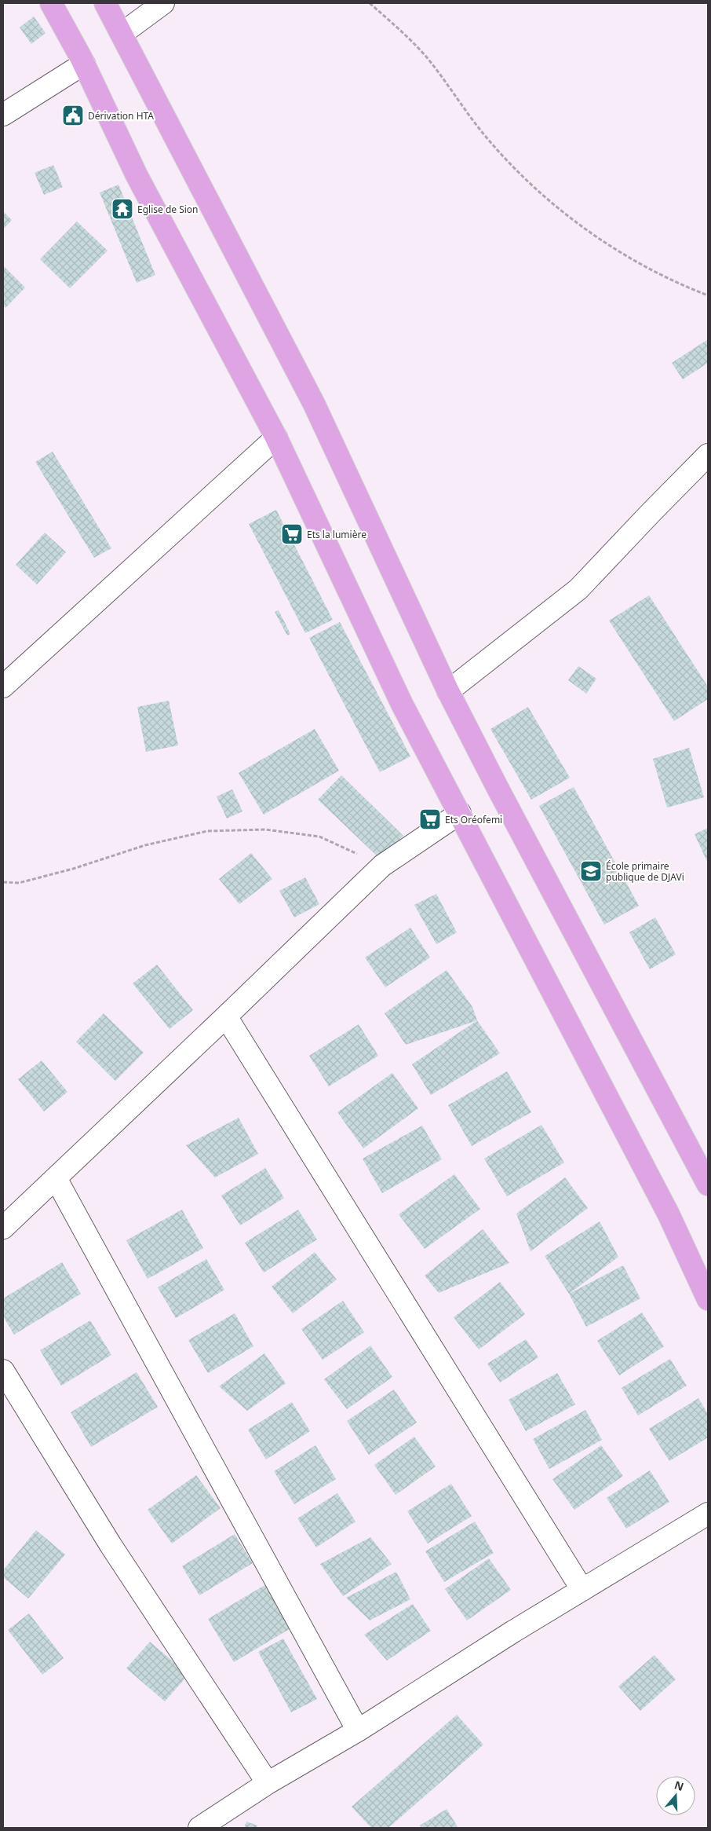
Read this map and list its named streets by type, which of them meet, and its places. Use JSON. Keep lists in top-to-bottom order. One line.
{"places":{"public building":["Dérivation HTA"],"temple":["Eglise de Sion"],"supermarket":["Ets la lumière","Ets Oréofemi"],"school or university":["École primaire publique de DJAVi"]},"north":"top"}
